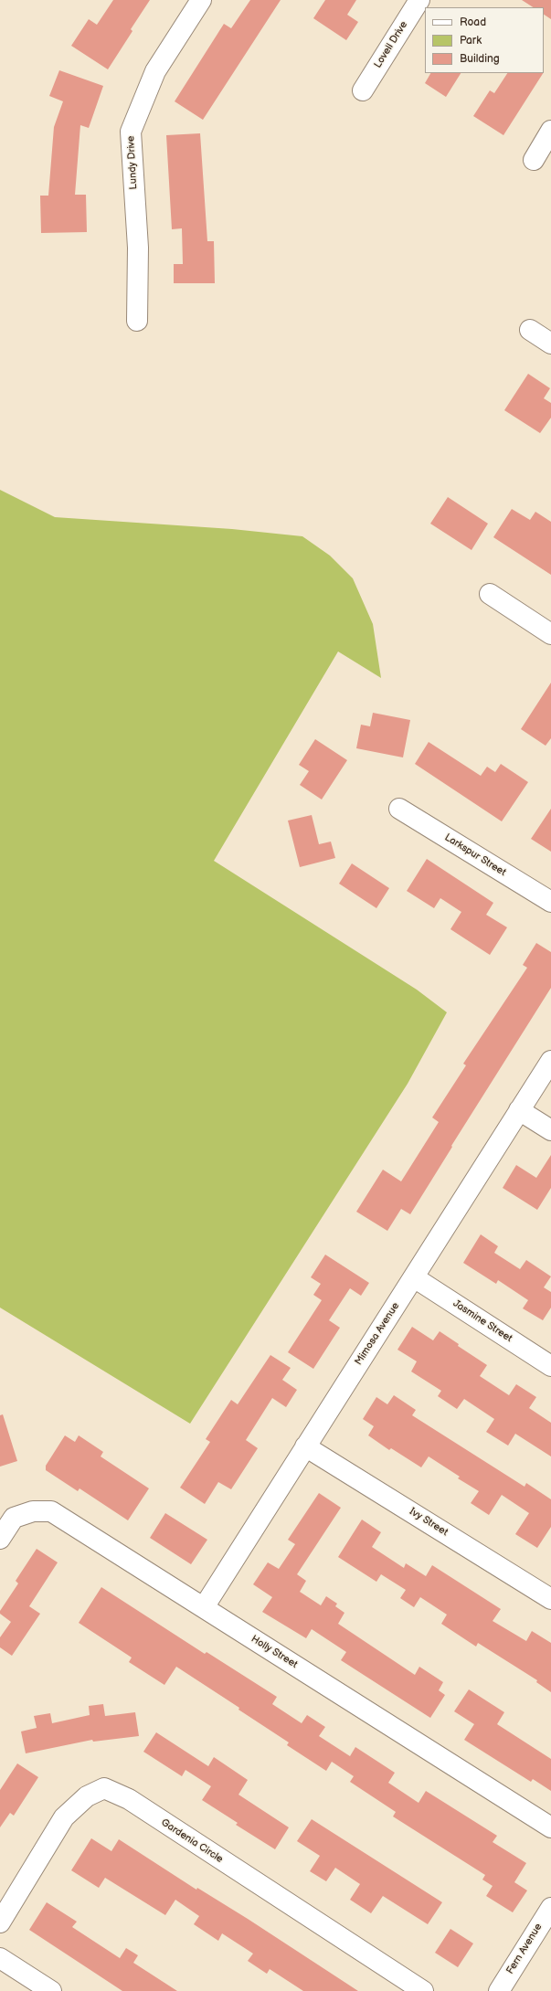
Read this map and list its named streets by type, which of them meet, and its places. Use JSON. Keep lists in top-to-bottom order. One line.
{"streets":{"street":["Lovell Drive","Lundy Drive","Larkspur Street","Jasmine Street","Mimosa Avenue","Ivy Street","Holly Street","Gardenia Circle","Fern Avenue"]},"crossings":[["Jasmine Street","Mimosa Avenue"],["Mimosa Avenue","Ivy Street"],["Mimosa Avenue","Holly Street"]],"legend":["Road","Park","Building"]}
